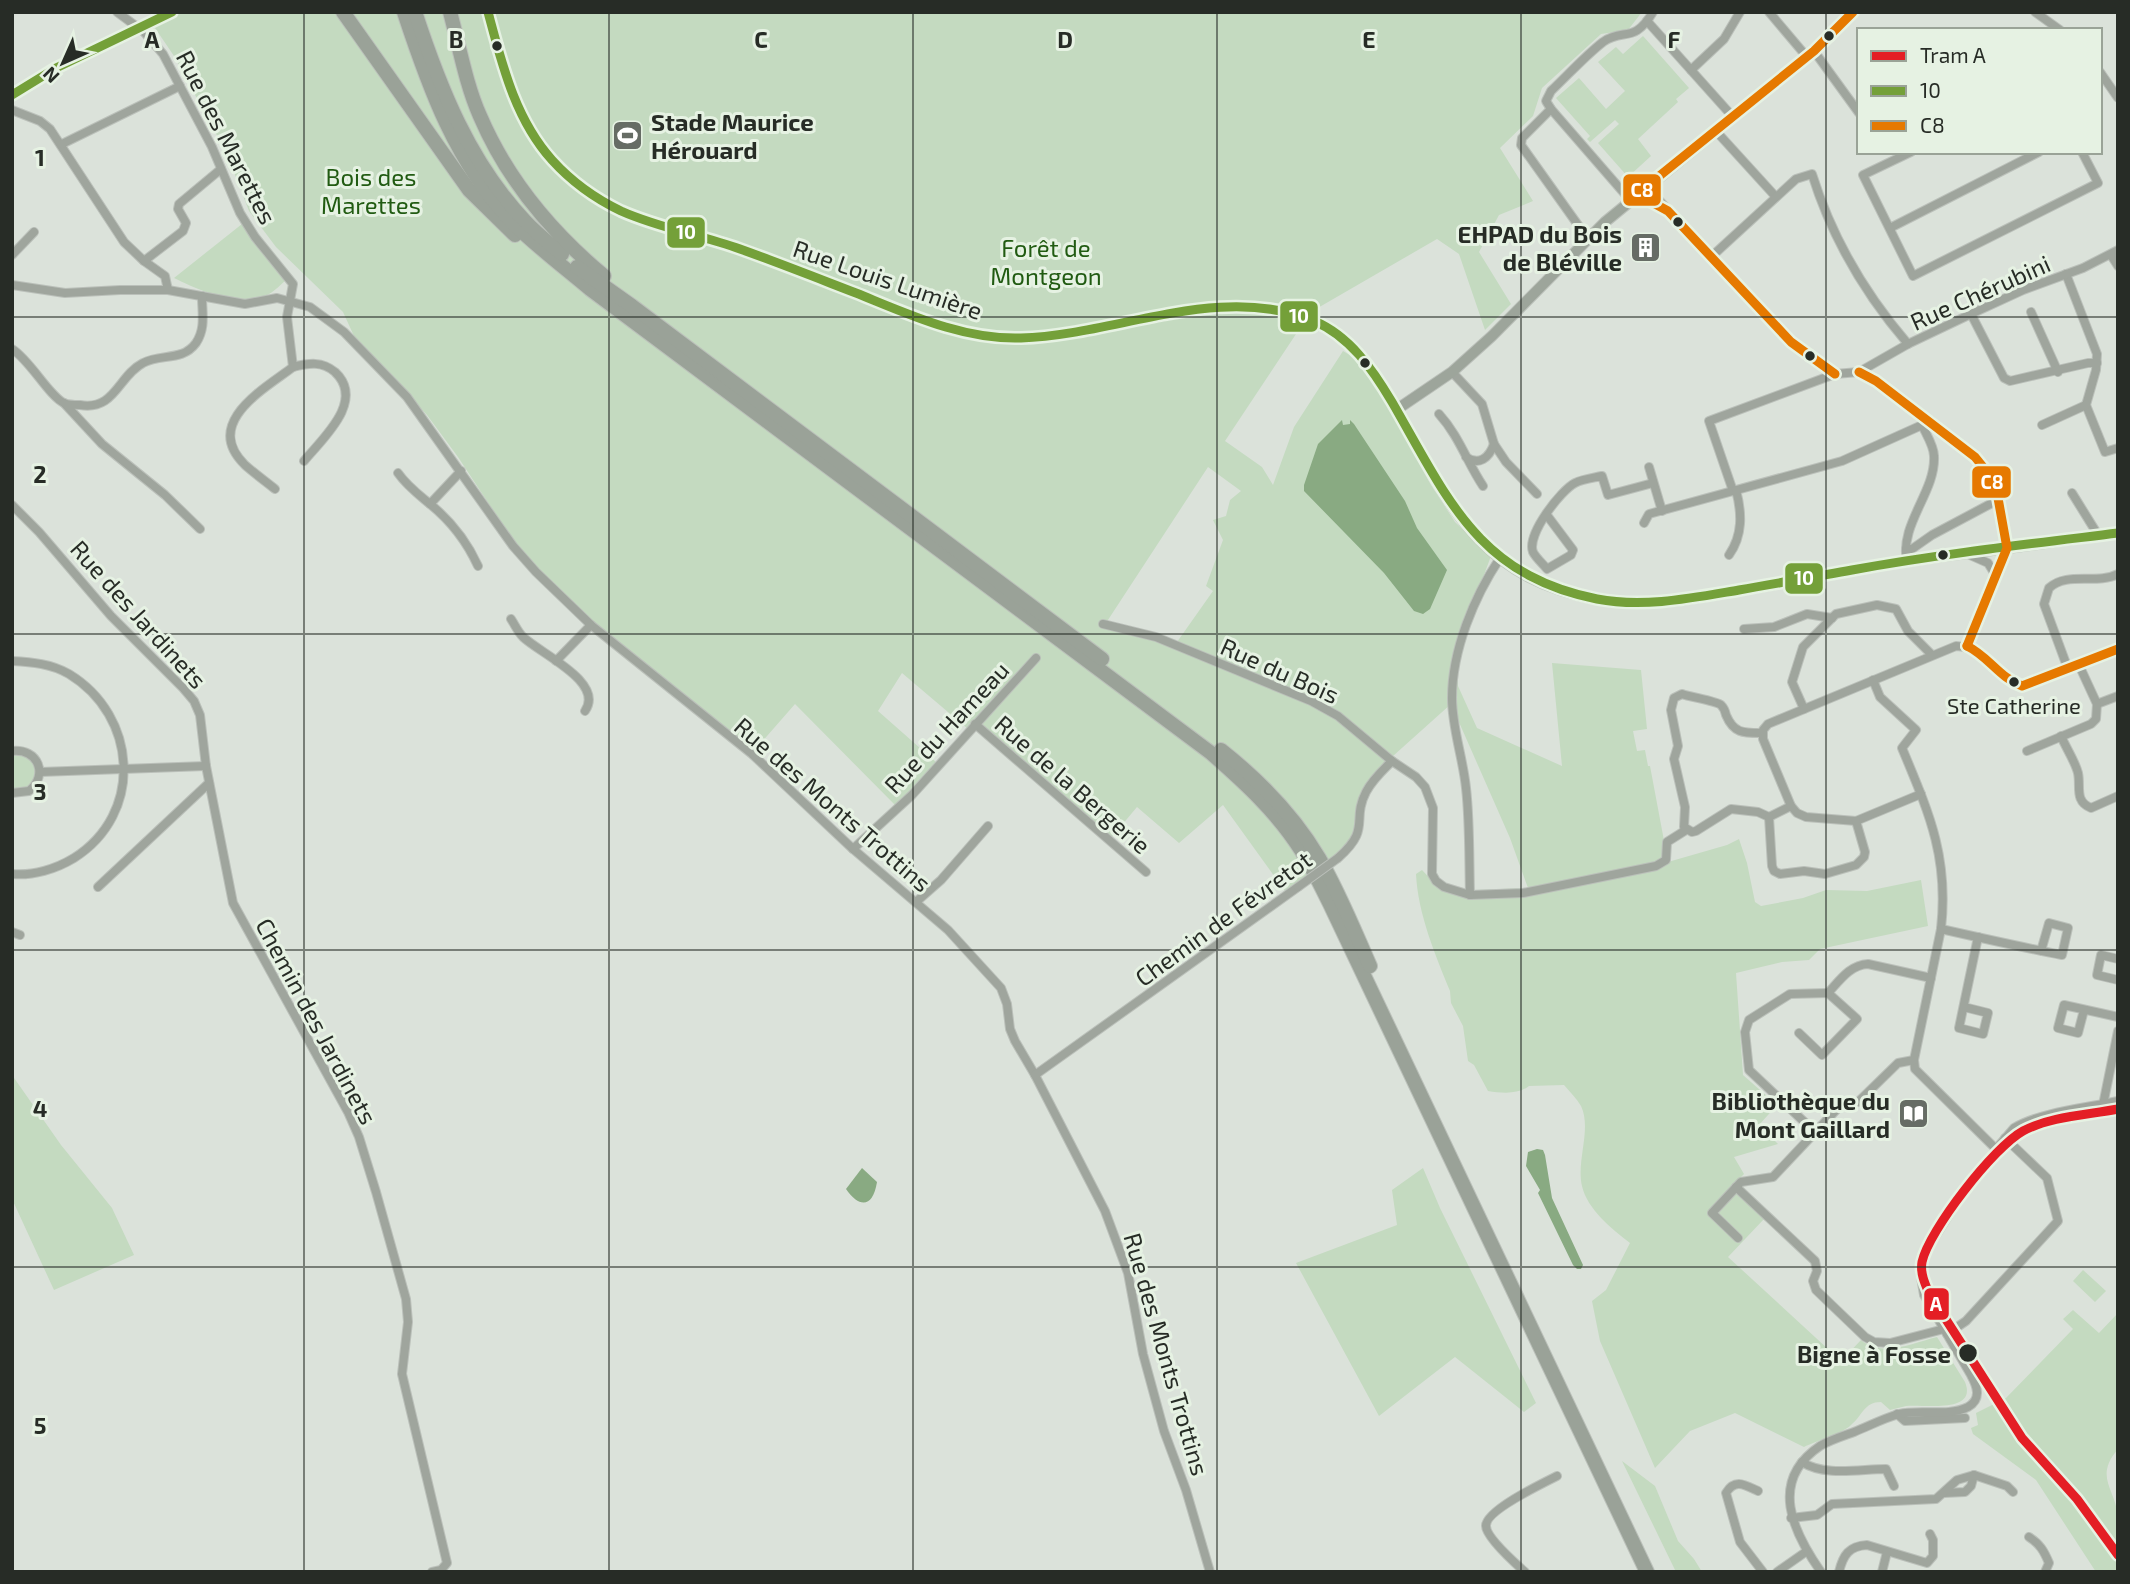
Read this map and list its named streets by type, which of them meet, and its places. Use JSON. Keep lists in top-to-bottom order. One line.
{"streets":{"main road":["Rue Louis Lumière"],"street":["Rue des Marettes","Rue Chérubini","Rue des Jardinets","Rue du Bois","Rue du Hameau","Rue de la Bergerie","Rue des Monts Trottins","Chemin de Févretot","Chemin des Jardinets"]},"crossings":[["Rue des Marettes","Rue des Monts Trottins"],["Rue des Jardinets","Chemin des Jardinets"],["Rue du Bois","Chemin de Févretot"],["Rue du Hameau","Rue de la Bergerie"],["Rue du Hameau","Rue des Monts Trottins"],["Rue des Monts Trottins","Chemin de Févretot"]],"parks":["Bois des Marettes","Forêt de Montgeon"],"places":{"sports":["Stade Maurice Hérouard"],"building":["EHPAD du Bois de Bléville"],"other":["Ste Catherine","Bigne à Fosse"],"library":["Bibliothèque du Mont Gaillard"]},"lines":["transit line 10","transit line C8","tram line A"],"legend":["Tram A","10","C8"],"north":"bottom left","grid":{"columns":["A","B","C","D","E","F"],"rows":["1","2","3","4","5"]}}
